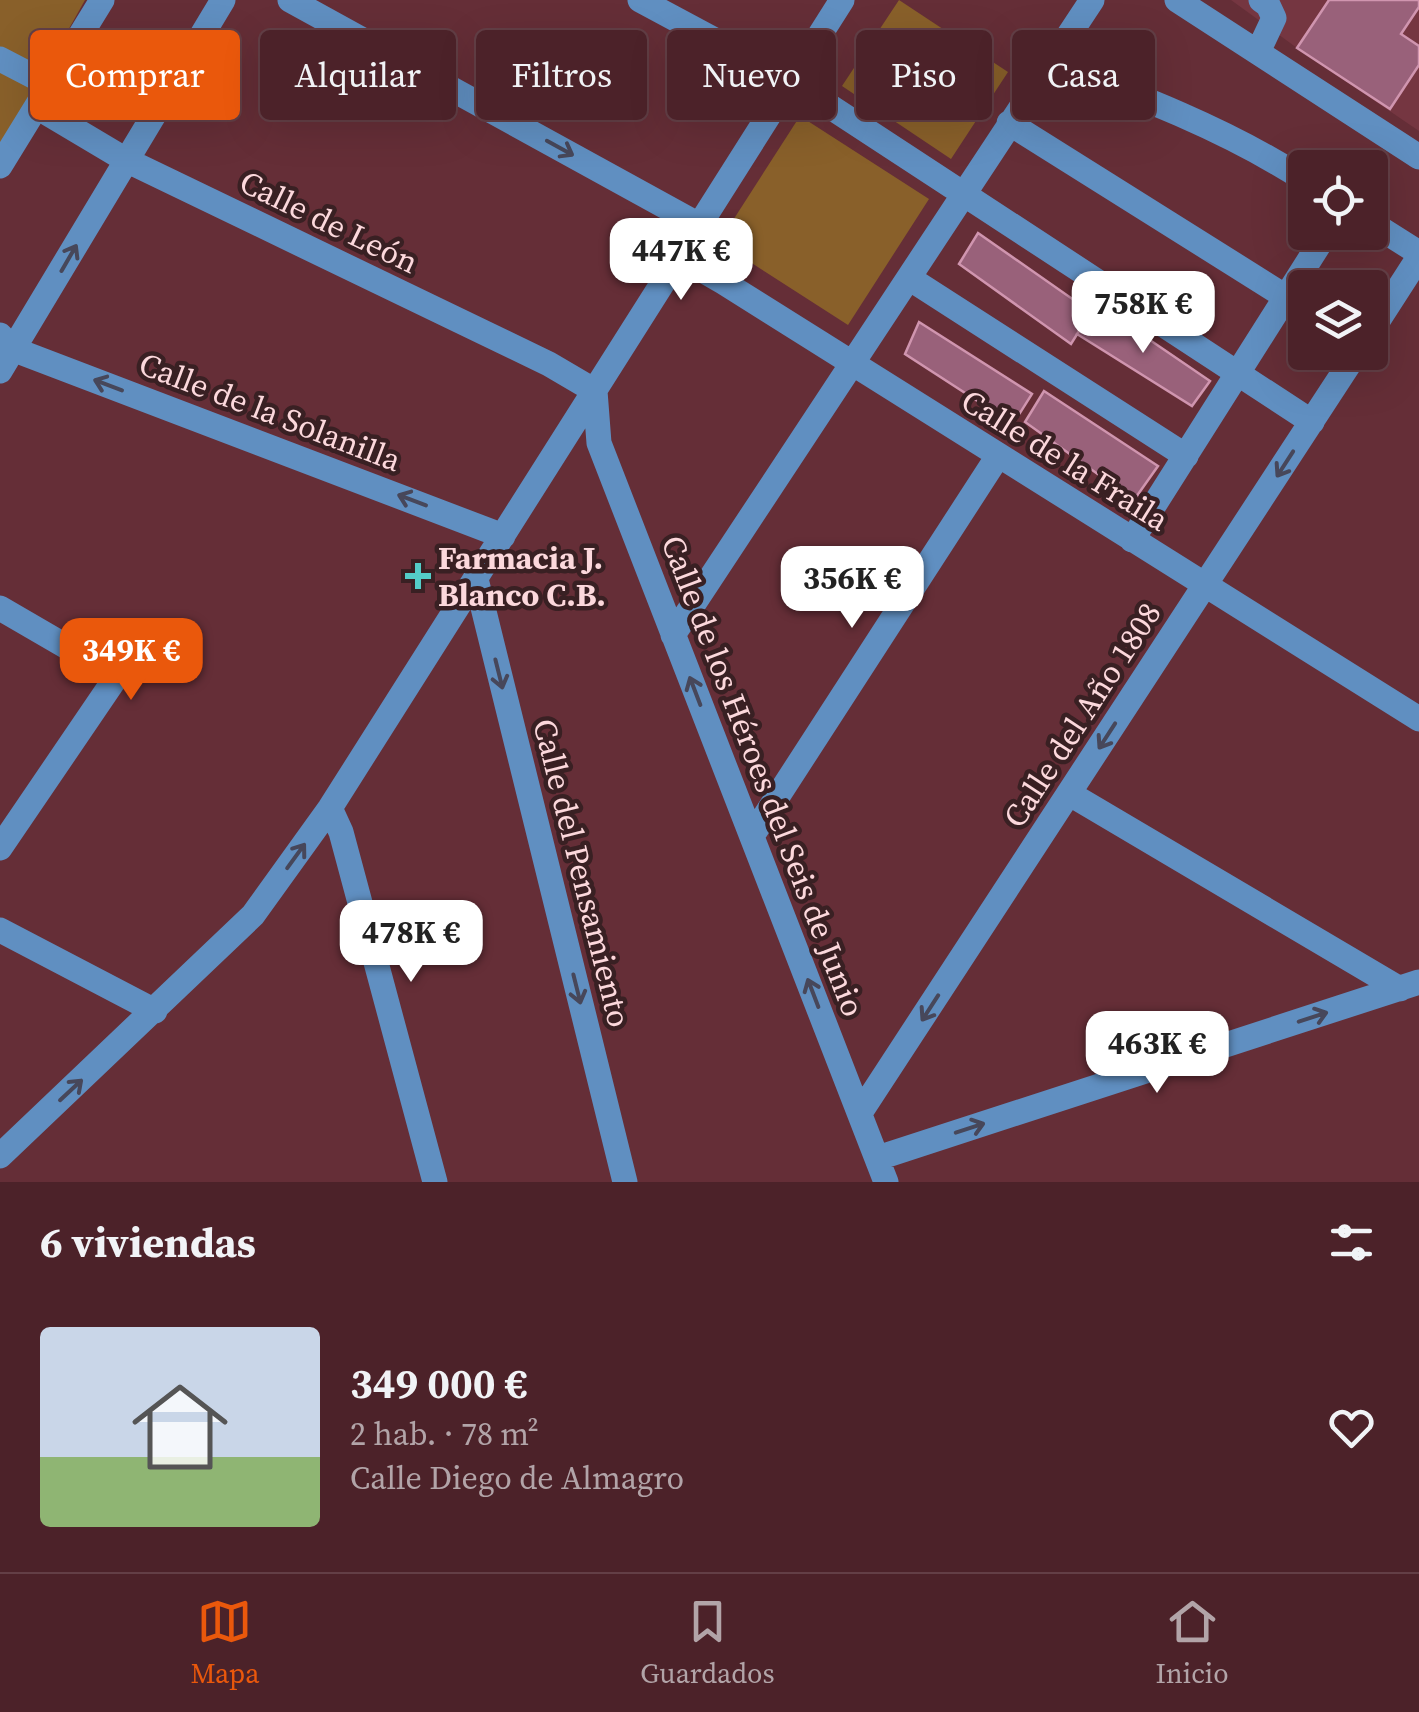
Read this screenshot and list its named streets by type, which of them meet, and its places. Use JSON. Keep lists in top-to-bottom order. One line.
{"streets":{"street":["Calle de León","Calle de la Solanilla","Calle de la Fraila","Calle del Año 1808","Calle de los Héroes del Seis de Junio","Calle del Pensamiento"]},"crossings":[["Calle de León","Calle de los Héroes del Seis de Junio"],["Calle de la Fraila","Calle del Año 1808"],["Calle del Año 1808","Calle de los Héroes del Seis de Junio"]],"one_way":["Calle de la Solanilla","Calle del Año 1808","Calle de los Héroes del Seis de Junio"],"places":{"health":["Farmacia J. Blanco C.B."]},"page":{"chip":["Comprar","Alquilar","Filtros","Nuevo","Piso","Casa"],"price":["447K €","758K €","356K €","349K €","478K €","463K €"],"heading":"6 viviendas","list":[{"name":"349 000 €","note":"2 hab. · 78 m² · Calle Diego de Almagro"}],"tabs":["Mapa","Guardados","Inicio"]}}
